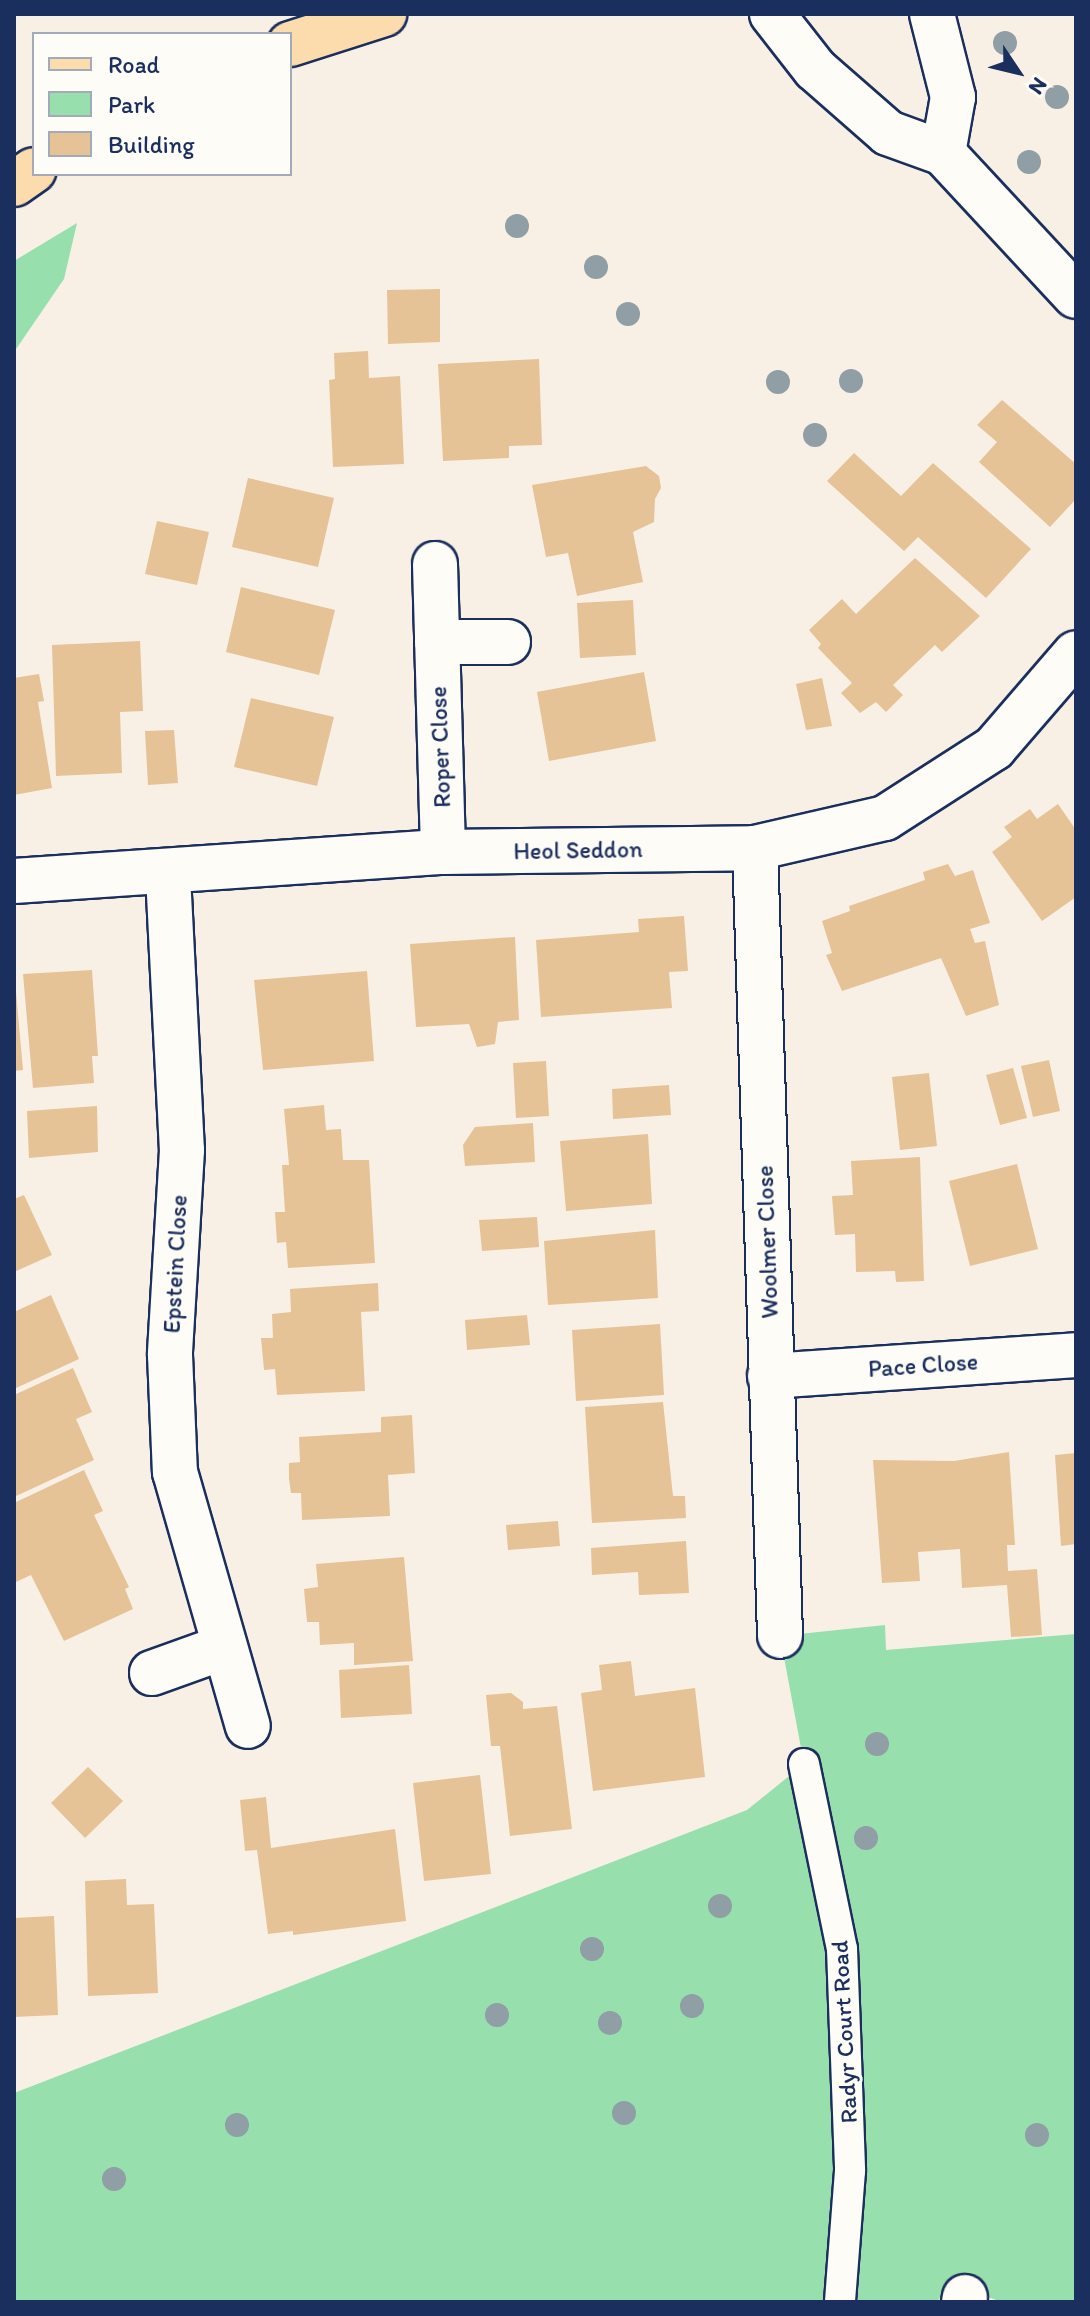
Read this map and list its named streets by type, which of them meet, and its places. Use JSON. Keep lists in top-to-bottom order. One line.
{"streets":{"street":["Roper Close","Heol Seddon","Woolmer Close","Epstein Close","Pace Close"],"lane":["Radyr Court Road"]},"crossings":[["Roper Close","Heol Seddon"],["Heol Seddon","Woolmer Close"],["Heol Seddon","Epstein Close"],["Woolmer Close","Pace Close"]],"legend":["Road","Park","Building"],"north":"bottom right"}
